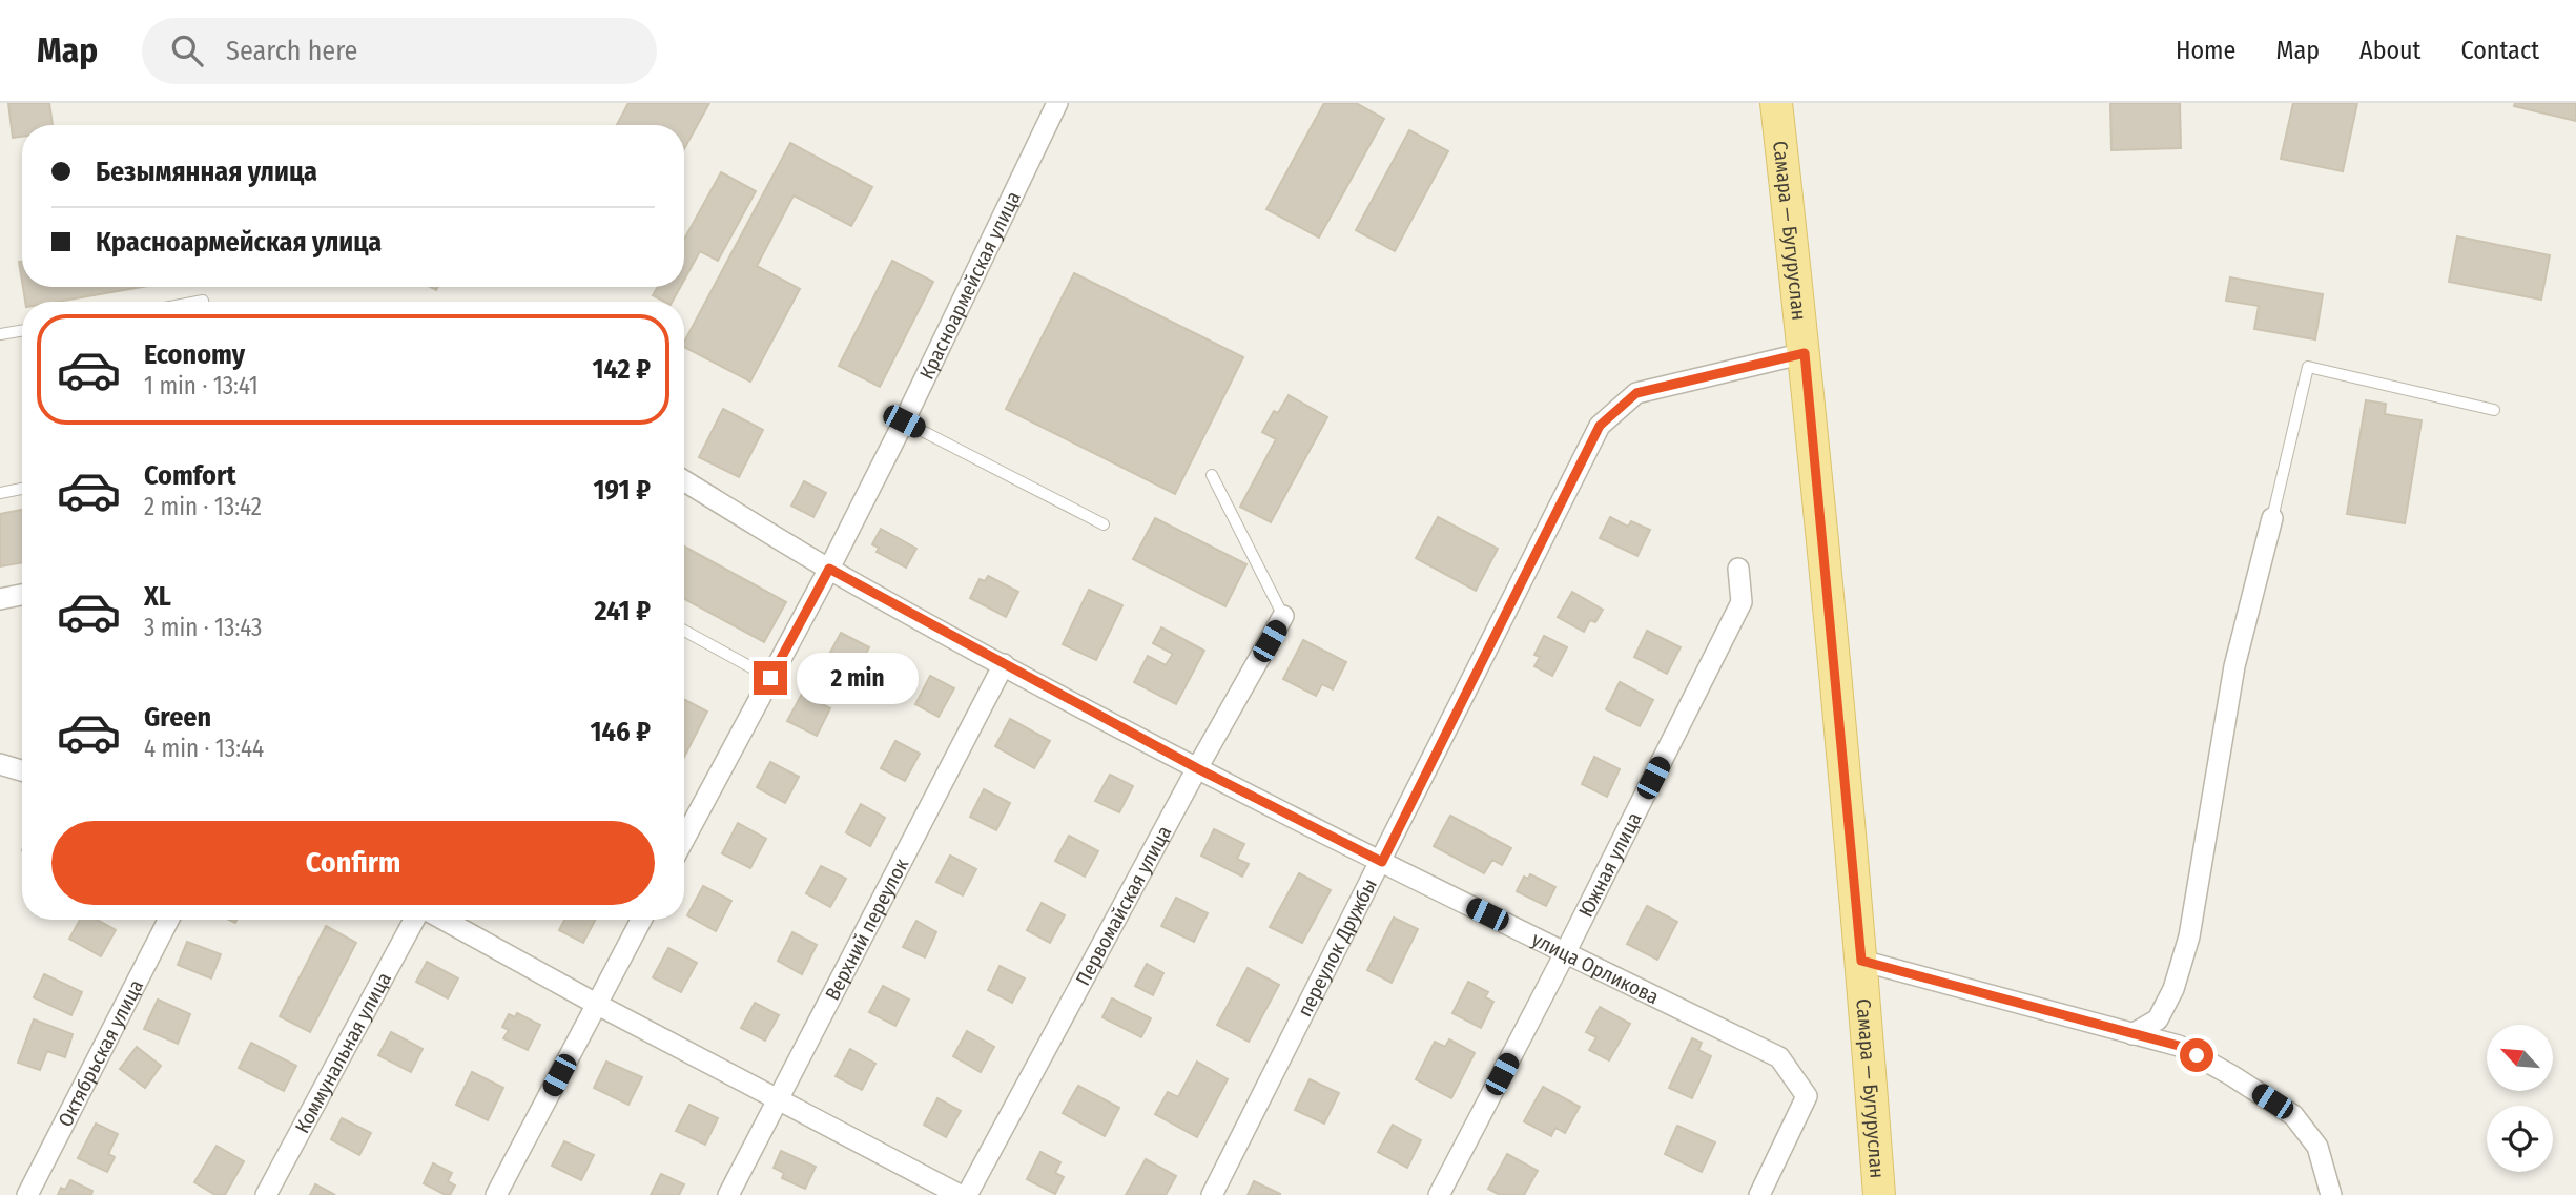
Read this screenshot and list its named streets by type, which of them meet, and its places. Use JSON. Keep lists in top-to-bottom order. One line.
{"streets":{"main road":["Самара — Бугуруслан"],"street":["Красноармейская улица","Южная улица","Первомайская улица","Верхний переулок","переулок Дружбы","улица Орликова","Октябрьская улица","Коммунальная улица"]},"crossings":[["Самара — Бугуруслан","переулок Дружбы"],["Красноармейская улица","улица Орликова"],["Южная улица","улица Орликова"],["Первомайская улица","улица Орликова"],["Верхний переулок","улица Орликова"],["переулок Дружбы","улица Орликова"]],"north":"top left","page":{"header":"Map","search":"Search here","nav":["Home","Map","About","Contact"],"banner":["Безымянная улица","Красноармейская улица"],"list":[{"name":"Economy","note":"1 min · 13:41","value":"142 ₽"},{"name":"Comfort","note":"2 min · 13:42","value":"191 ₽"},{"name":"XL","note":"3 min · 13:43","value":"241 ₽"},{"name":"Green","note":"4 min · 13:44","value":"146 ₽"}],"bubble":"2 min","buttons":"Confirm"}}
